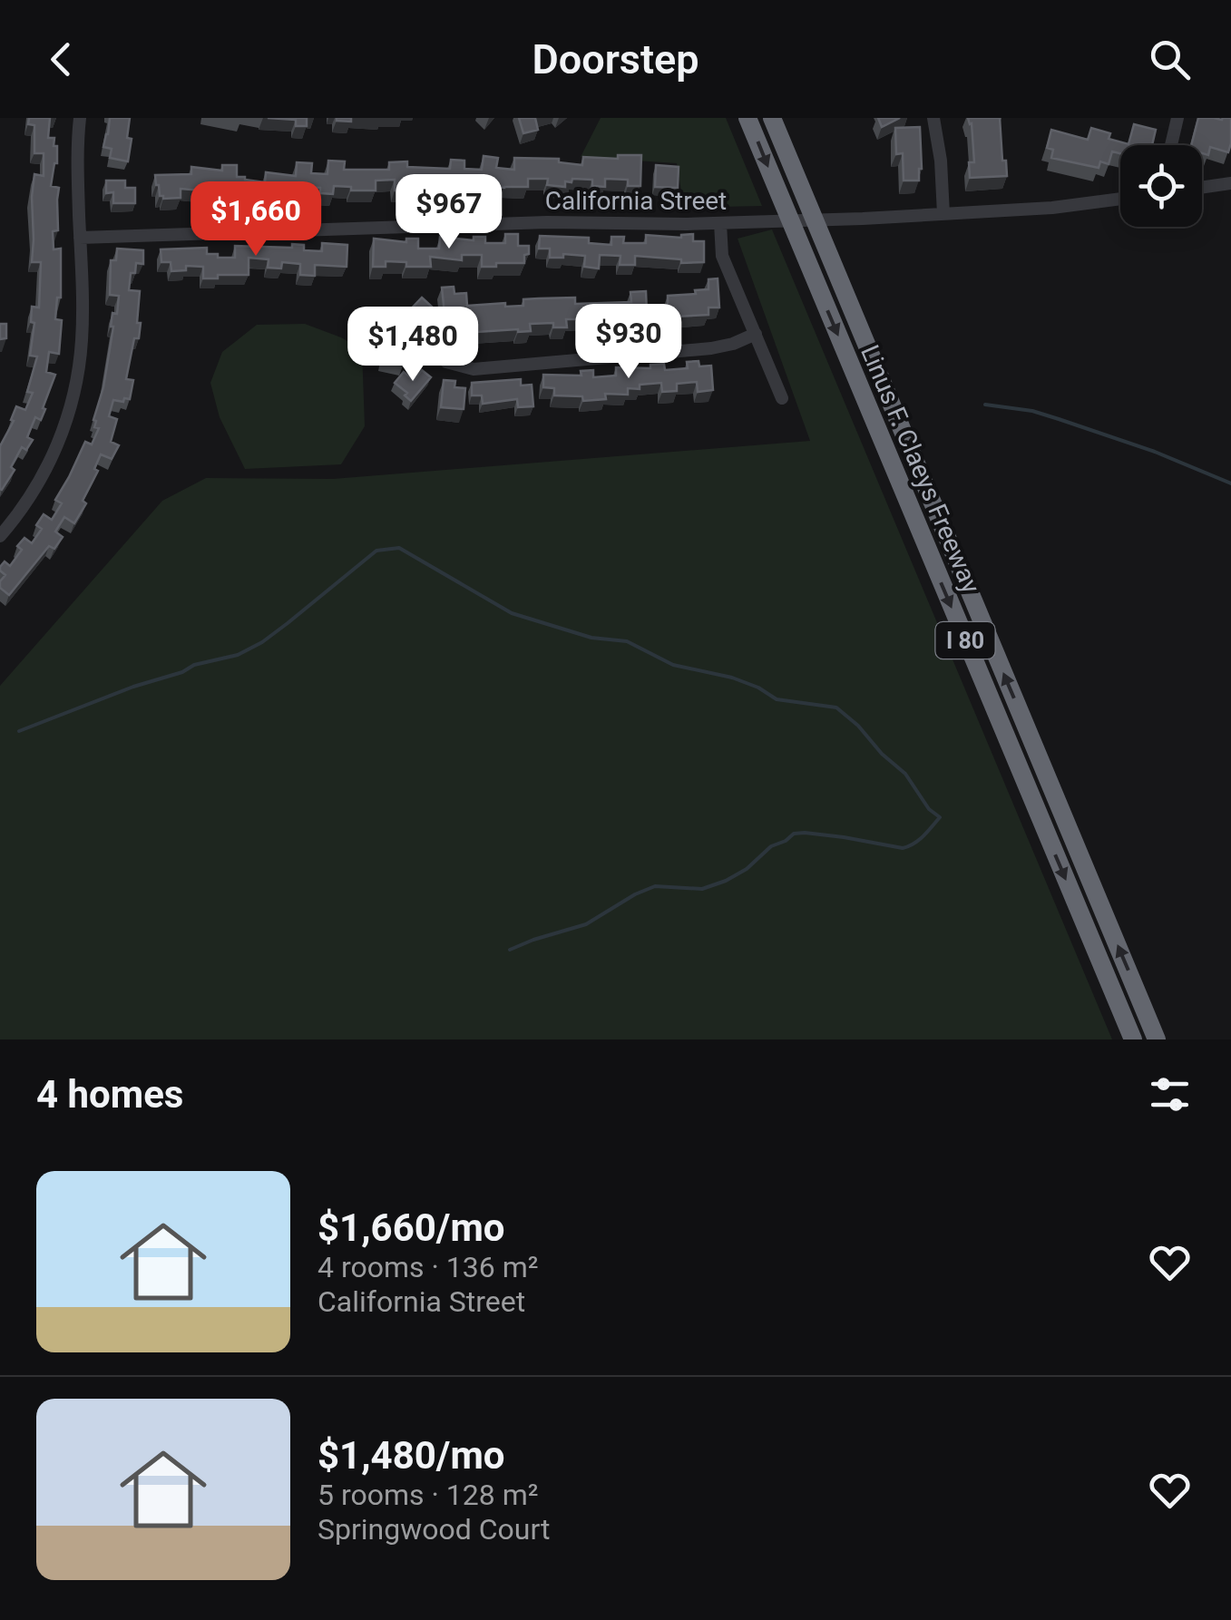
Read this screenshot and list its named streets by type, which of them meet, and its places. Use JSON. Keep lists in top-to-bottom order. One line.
{"streets":{"highway":["Linus F. Claeys Freeway","I 80"],"street":["California Street"]},"page":{"header":"Doorstep","price":["$967","$1,660","$930","$1,480"],"heading":"4 homes","list":[{"name":"$1,660/mo","note":"4 rooms · 136 m² · California Street"},{"name":"$1,480/mo","note":"5 rooms · 128 m² · Springwood Court"}]}}
